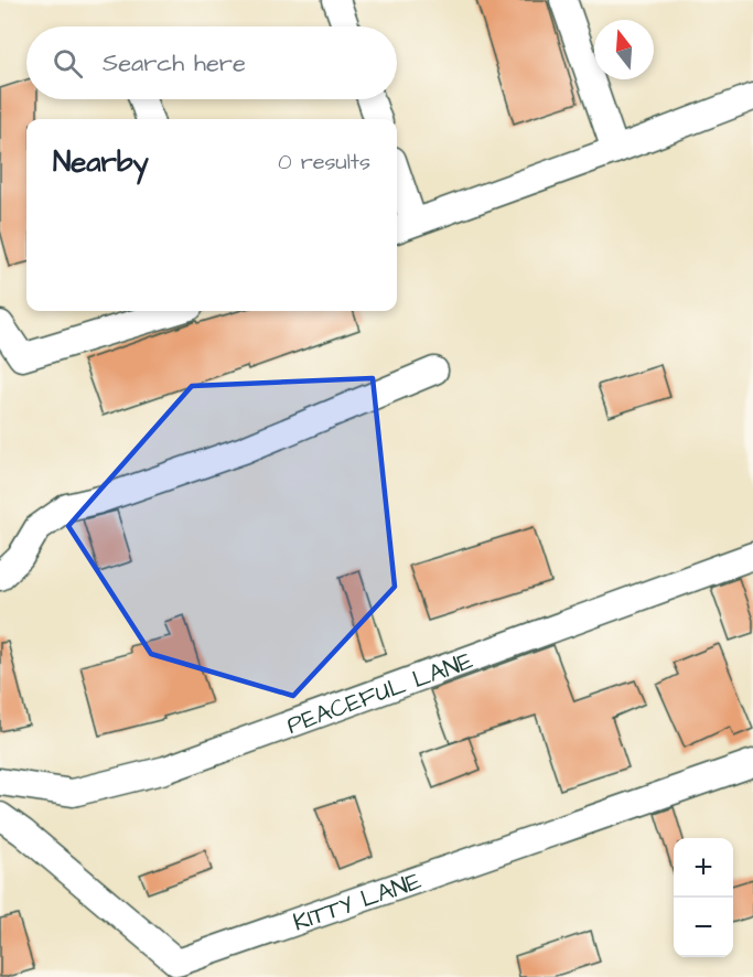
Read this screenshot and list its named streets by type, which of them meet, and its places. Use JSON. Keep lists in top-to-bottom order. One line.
{"streets":{"street":["PEACEFUL LANE","KITTY LANE"]},"north":"top","page":{"search":"Search here","heading":["Nearby","0 results"],"map_buttons":["+","−"]}}
